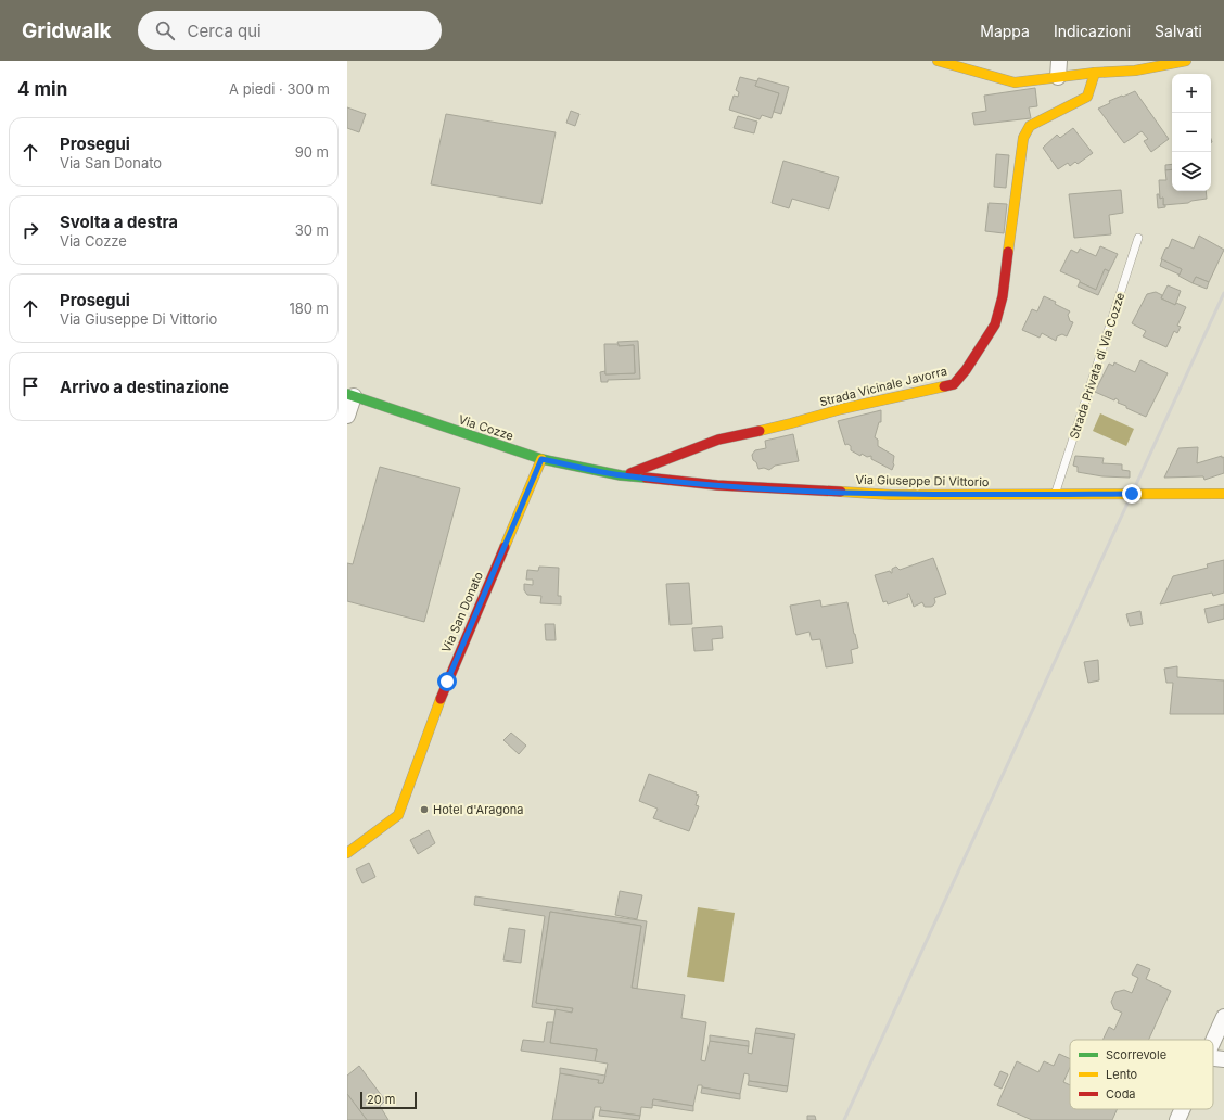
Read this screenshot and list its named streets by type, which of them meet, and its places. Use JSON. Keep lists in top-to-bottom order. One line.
{"streets":{"street":["Strada Vicinale Javorra","Via Cozze","Via Giuseppe Di Vittorio","Via San Donato"],"lane":["Strada Privata di Via Cozze"]},"crossings":[["Strada Privata di Via Cozze","Via Giuseppe Di Vittorio"],["Strada Vicinale Javorra","Via Cozze"],["Strada Vicinale Javorra","Via Giuseppe Di Vittorio"],["Via Cozze","Via Giuseppe Di Vittorio"],["Via Cozze","Via San Donato"]],"places":["Hotel d'Aragona"],"legend":["Scorrevole","Lento","Coda"],"scale_bar":"20 m","page":{"header":"Gridwalk","search":"Cerca qui","nav":["Mappa","Indicazioni","Salvati"],"heading":["4 min","A piedi · 300 m"],"map_buttons":["+","−"],"list":[["Prosegui","Via San Donato","90 m"],["Svolta a destra","Via Cozze","30 m"],["Prosegui","Via Giuseppe Di Vittorio","180 m"],"Arrivo a destinazione"],"scale":"20 m"}}
